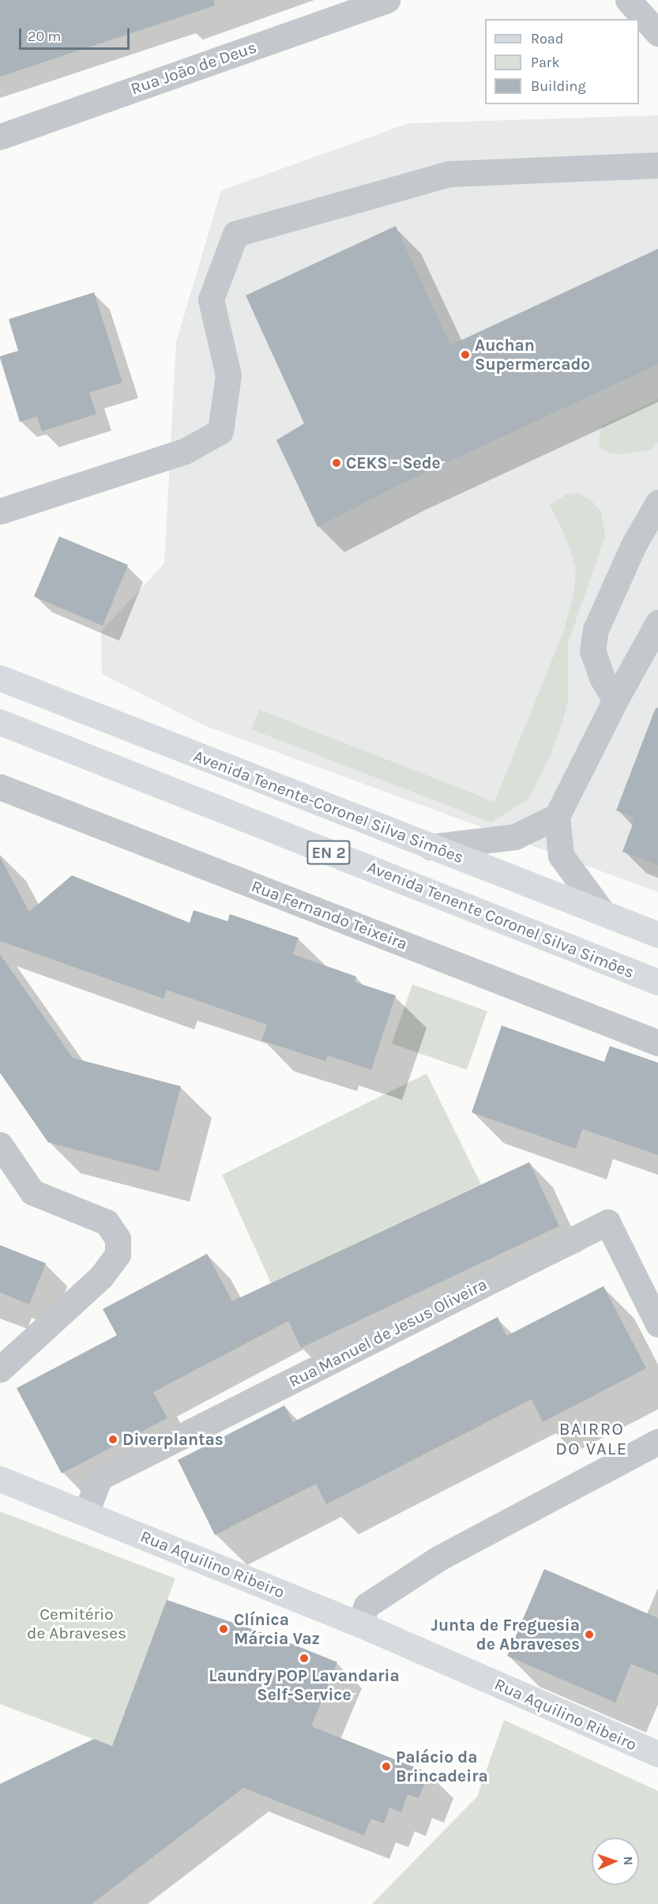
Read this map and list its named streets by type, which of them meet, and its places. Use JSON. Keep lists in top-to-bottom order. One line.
{"streets":{"main road":["Avenida Tenente-Coronel Silva Simões","EN 2","Avenida Tenente Coronel Silva Simões","Rua Aquilino Ribeiro"],"street":["Rua João de Deus","Rua Fernando Teixeira","Rua Manuel de Jesus Oliveira"]},"crossings":[["Rua Manuel de Jesus Oliveira","Rua Aquilino Ribeiro"]],"districts":["BAIRRO DO VALE"],"parks":["Cemitério de Abraveses"],"places":["Auchan Supermercado","CEKS - Sede","Diverplantas","Clínica Márcia Vaz","Junta de Freguesia de Abraveses","Laundry POP Lavandaria Self-Service","Palácio da Brincadeira"],"legend":["Road","Park","Building"],"scale_bar":"20 m","north":"right"}
